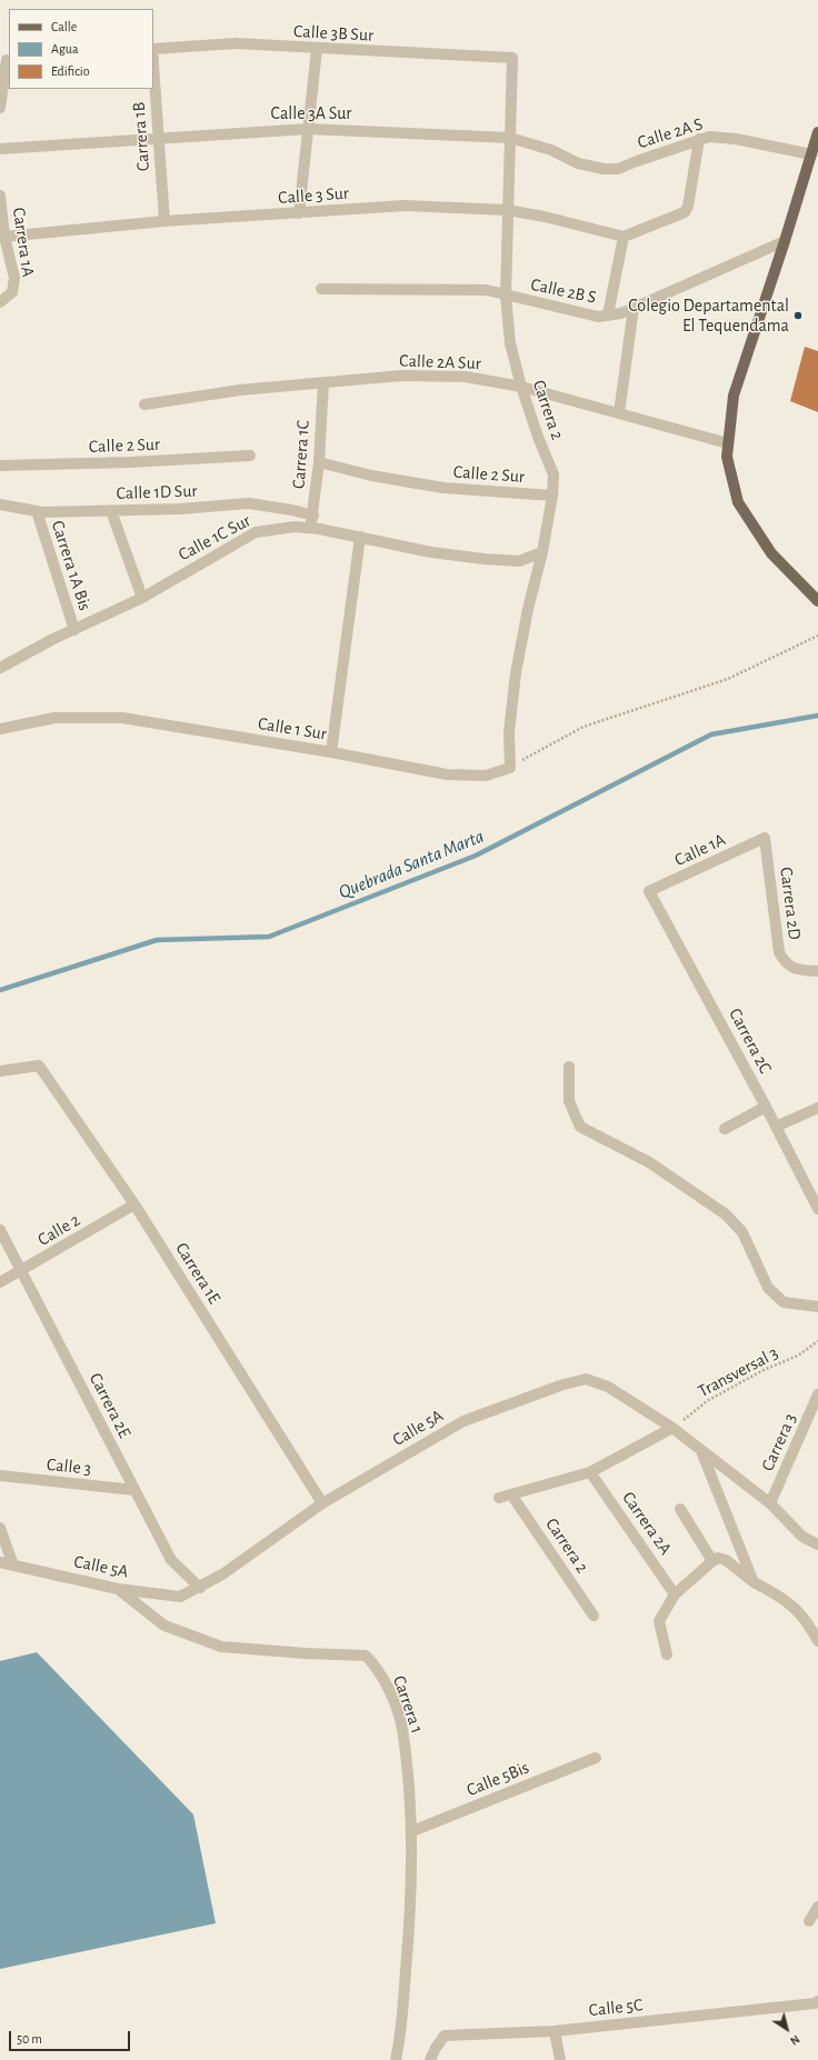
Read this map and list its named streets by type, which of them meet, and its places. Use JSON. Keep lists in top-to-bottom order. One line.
{"streets":{"street":["Calle 3B Sur","Calle 3A Sur","Calle 2A S","Carrera 1B","Calle 3 Sur","Carrera 1A","Calle 2B S","Calle 2A Sur","Carrera 2","Calle 2 Sur","Carrera 1C","Calle 1D Sur","Calle 1C Sur","Carrera 1A Bis","Calle 1 Sur","Calle 1A","Carrera 2D","Carrera 2C","Calle 2","Carrera 1E","Carrera 2E","Calle 5A","Carrera 3","Calle 3","Carrera 2A","Carrera 1","Calle 5Bis","Calle 5C"],"path":["Transversal 3"]},"crossings":[["Calle 3B Sur","Carrera 2"],["Calle 3A Sur","Calle 2A S"],["Calle 3A Sur","Carrera 1B"],["Calle 3A Sur","Carrera 2"],["Carrera 1B","Calle 3 Sur"],["Calle 3 Sur","Carrera 1A"],["Calle 3 Sur","Carrera 2"],["Calle 2B S","Carrera 2"],["Calle 2A Sur","Carrera 2"],["Calle 2A Sur","Carrera 1C"],["Carrera 2","Calle 2 Sur"],["Carrera 2","Calle 1C Sur"],["Carrera 2","Calle 1 Sur"],["Calle 2 Sur","Carrera 1C"],["Carrera 1C","Calle 1D Sur"],["Carrera 1C","Calle 1C Sur"],["Calle 1D Sur","Carrera 1A Bis"],["Calle 1C Sur","Carrera 1A Bis"],["Calle 1A","Carrera 2D"],["Calle 1A","Carrera 2C"],["Calle 2","Carrera 1E"],["Calle 2","Carrera 2E"],["Carrera 1E","Calle 5A"],["Transversal 3","Calle 5A"],["Carrera 2E","Calle 5A"],["Carrera 2E","Calle 3"],["Calle 5A","Carrera 3"],["Calle 5A","Carrera 1"],["Carrera 1","Calle 5Bis"]],"water":["Quebrada Santa Marta"],"places":["Colegio Departamental El Tequendama"],"legend":["Calle","Agua","Edificio"],"scale_bar":"50 m","north":"bottom right"}
